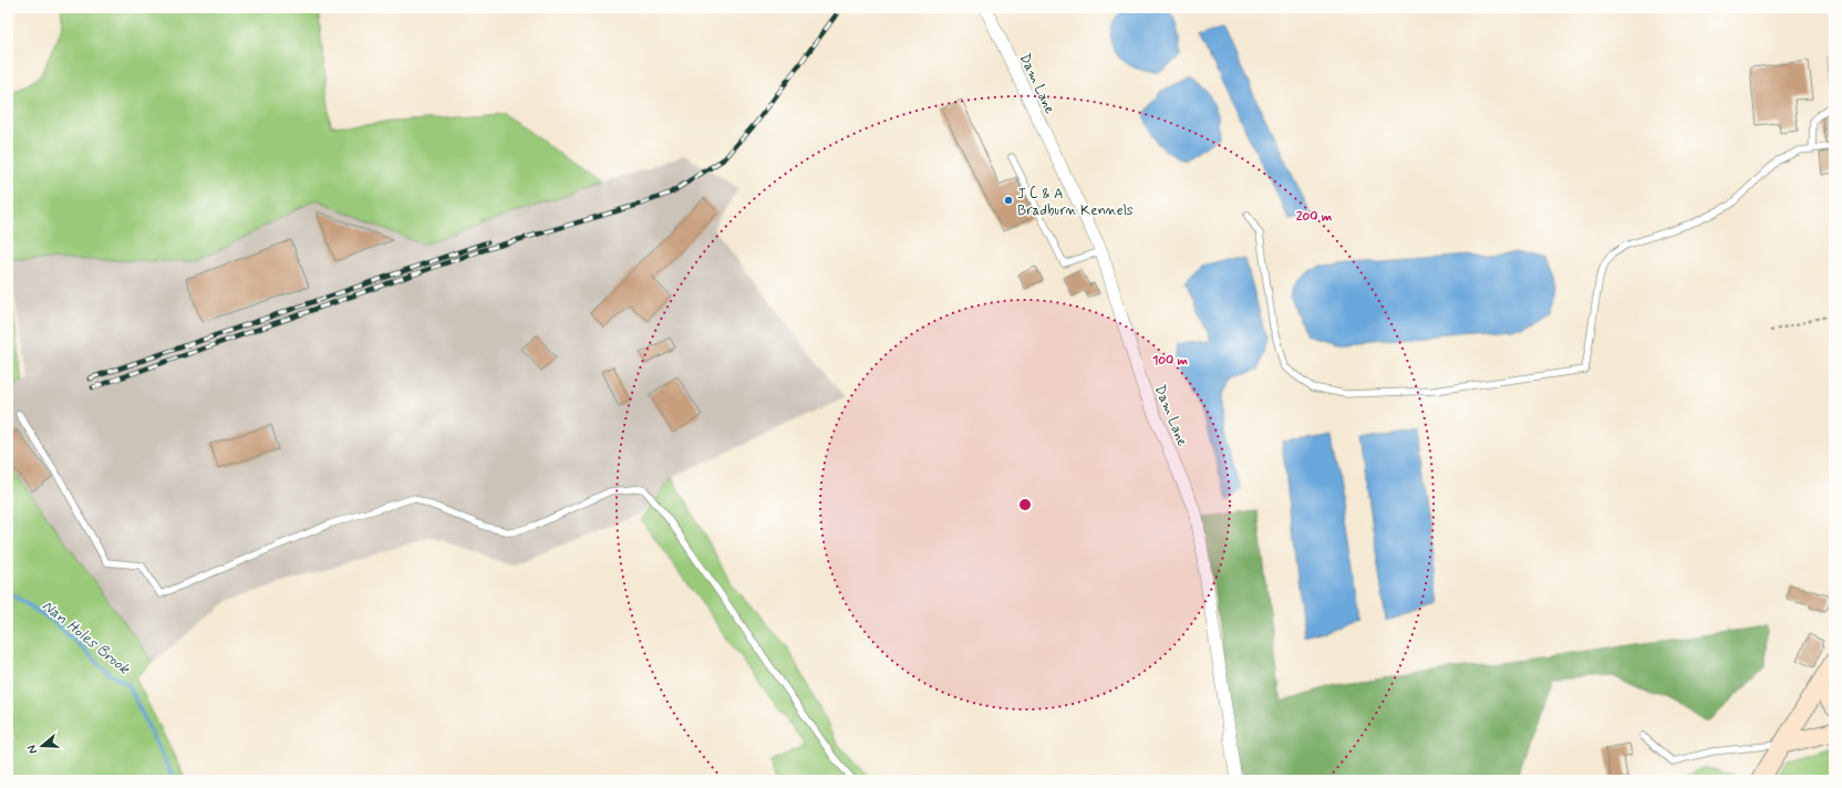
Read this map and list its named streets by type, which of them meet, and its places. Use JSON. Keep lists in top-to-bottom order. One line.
{"streets":{"street":["Dam Lane"]},"water":["Nan Holes Brook"],"places":["J C & A Bradburn Kennels"],"north":"left","rings":["200 m","100 m"]}
